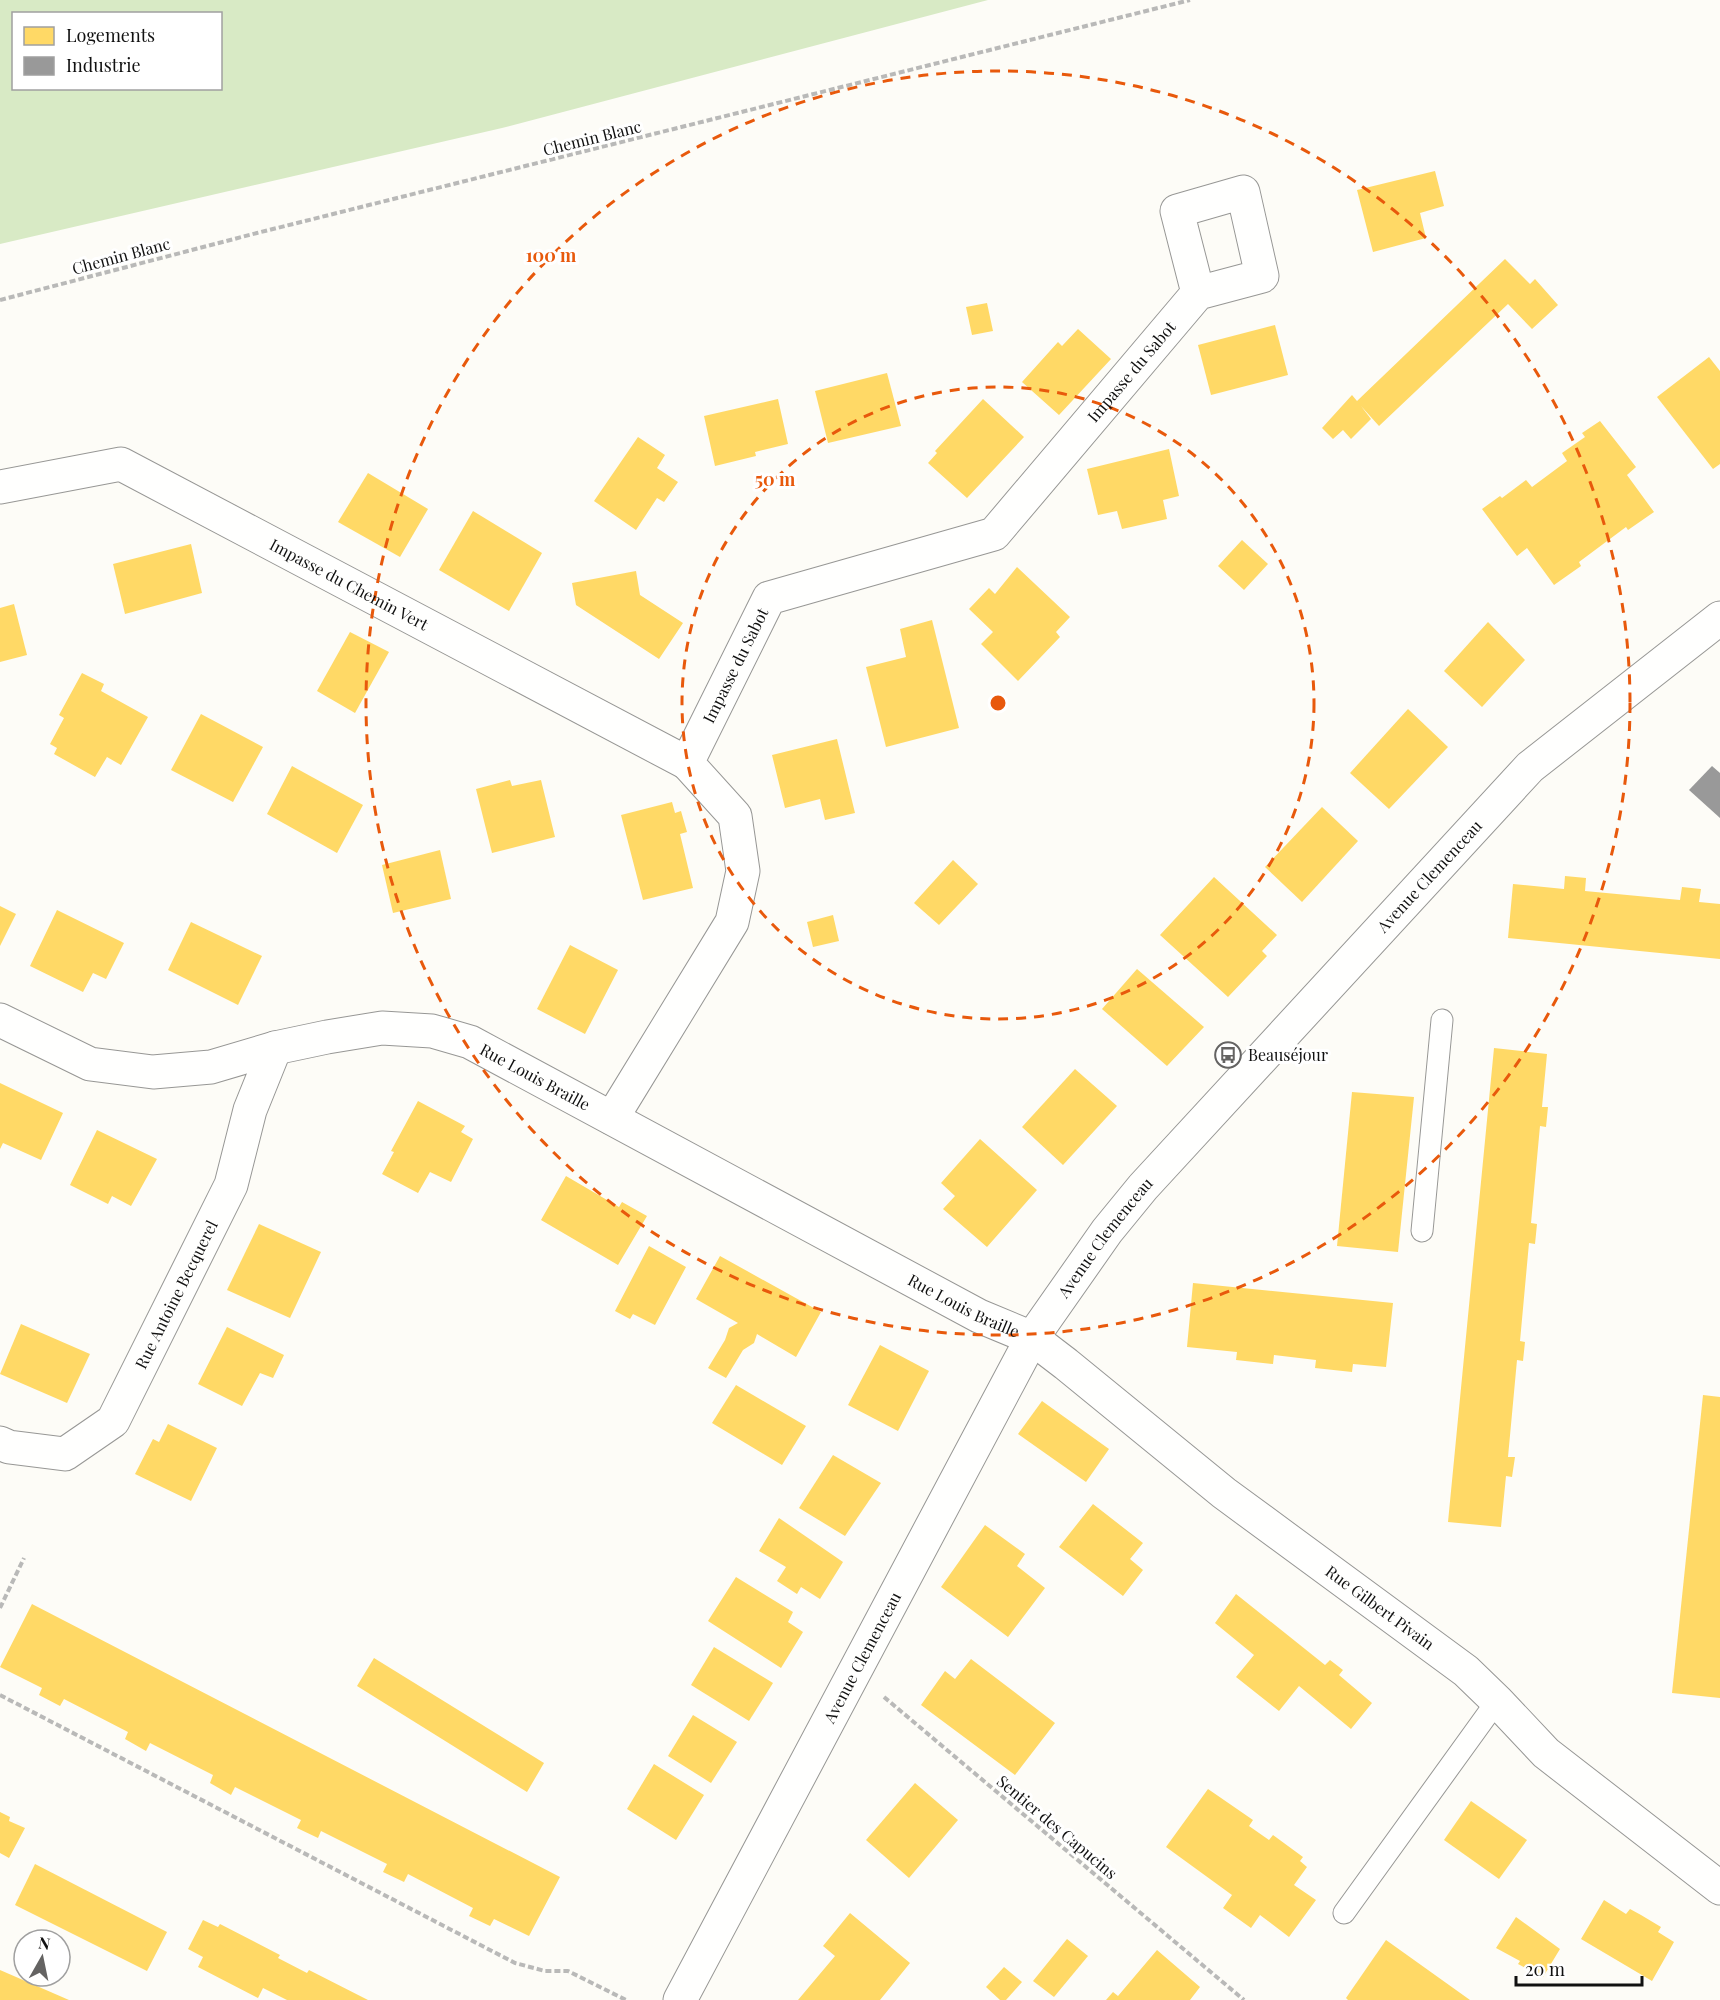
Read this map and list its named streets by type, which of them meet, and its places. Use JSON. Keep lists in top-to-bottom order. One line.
{"streets":{"street":["Impasse du Sabot","Impasse du Chemin Vert","Avenue Clemenceau","Rue Louis Braille","Rue Antoine Becquerel","Rue Gilbert Pivain"],"path":["Chemin Blanc","Sentier des Capucins"]},"crossings":[["Impasse du Sabot","Impasse du Chemin Vert"],["Avenue Clemenceau","Rue Louis Braille"],["Avenue Clemenceau","Rue Gilbert Pivain"],["Avenue Clemenceau","Sentier des Capucins"],["Rue Louis Braille","Rue Antoine Becquerel"],["Rue Louis Braille","Rue Gilbert Pivain"]],"places":{"bus stop":["Beauséjour"]},"legend":["Logements","Industrie"],"scale_bar":"20 m","north":"top","rings":["100 m","50 m"]}
